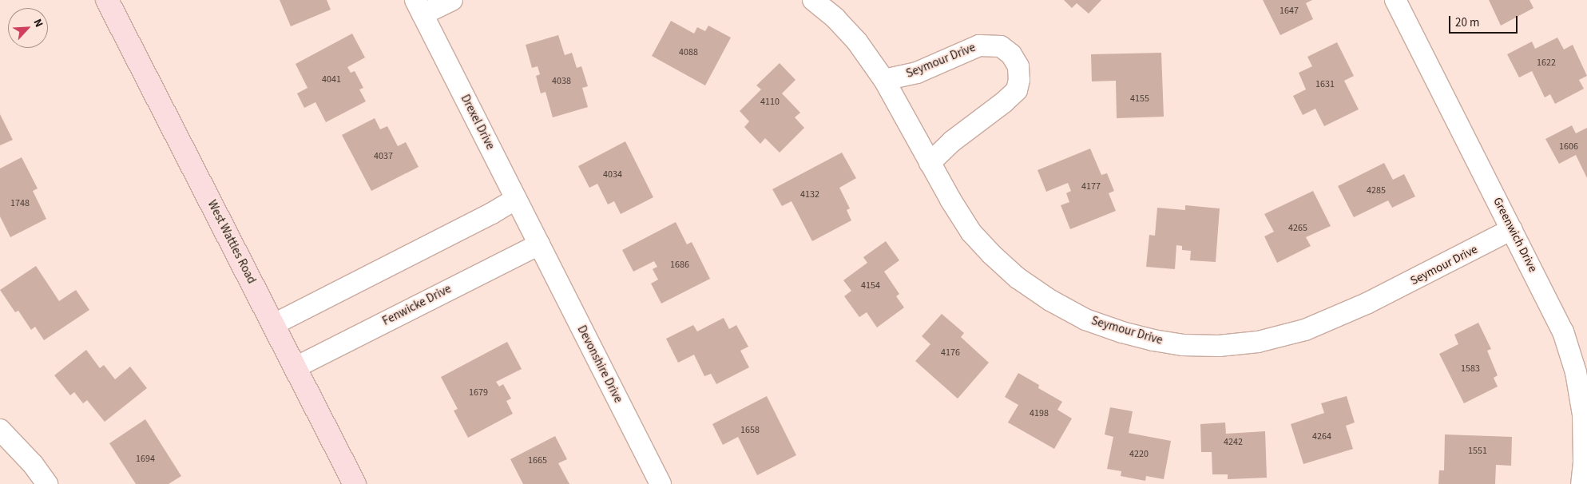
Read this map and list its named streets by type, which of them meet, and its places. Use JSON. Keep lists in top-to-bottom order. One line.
{"streets":{"street":["Seymour Drive","Drexel Drive","Greenwich Drive","West Wattles Road","Fenwicke Drive","Devonshire Drive"]},"crossings":[["Seymour Drive","Greenwich Drive"],["Drexel Drive","Fenwicke Drive"],["Drexel Drive","Devonshire Drive"],["West Wattles Road","Fenwicke Drive"],["Fenwicke Drive","Devonshire Drive"]],"house_numbers":["1647","4088","1622","4041","4038","1631","4155","4110","1606","4037","4034","4177","4285","4132","1748","4265","1686","4154","4176","1583","1679","4198","1658","4264","4242","1551","4220","1694","1665"],"scale_bar":"20 m","north":"top right"}
